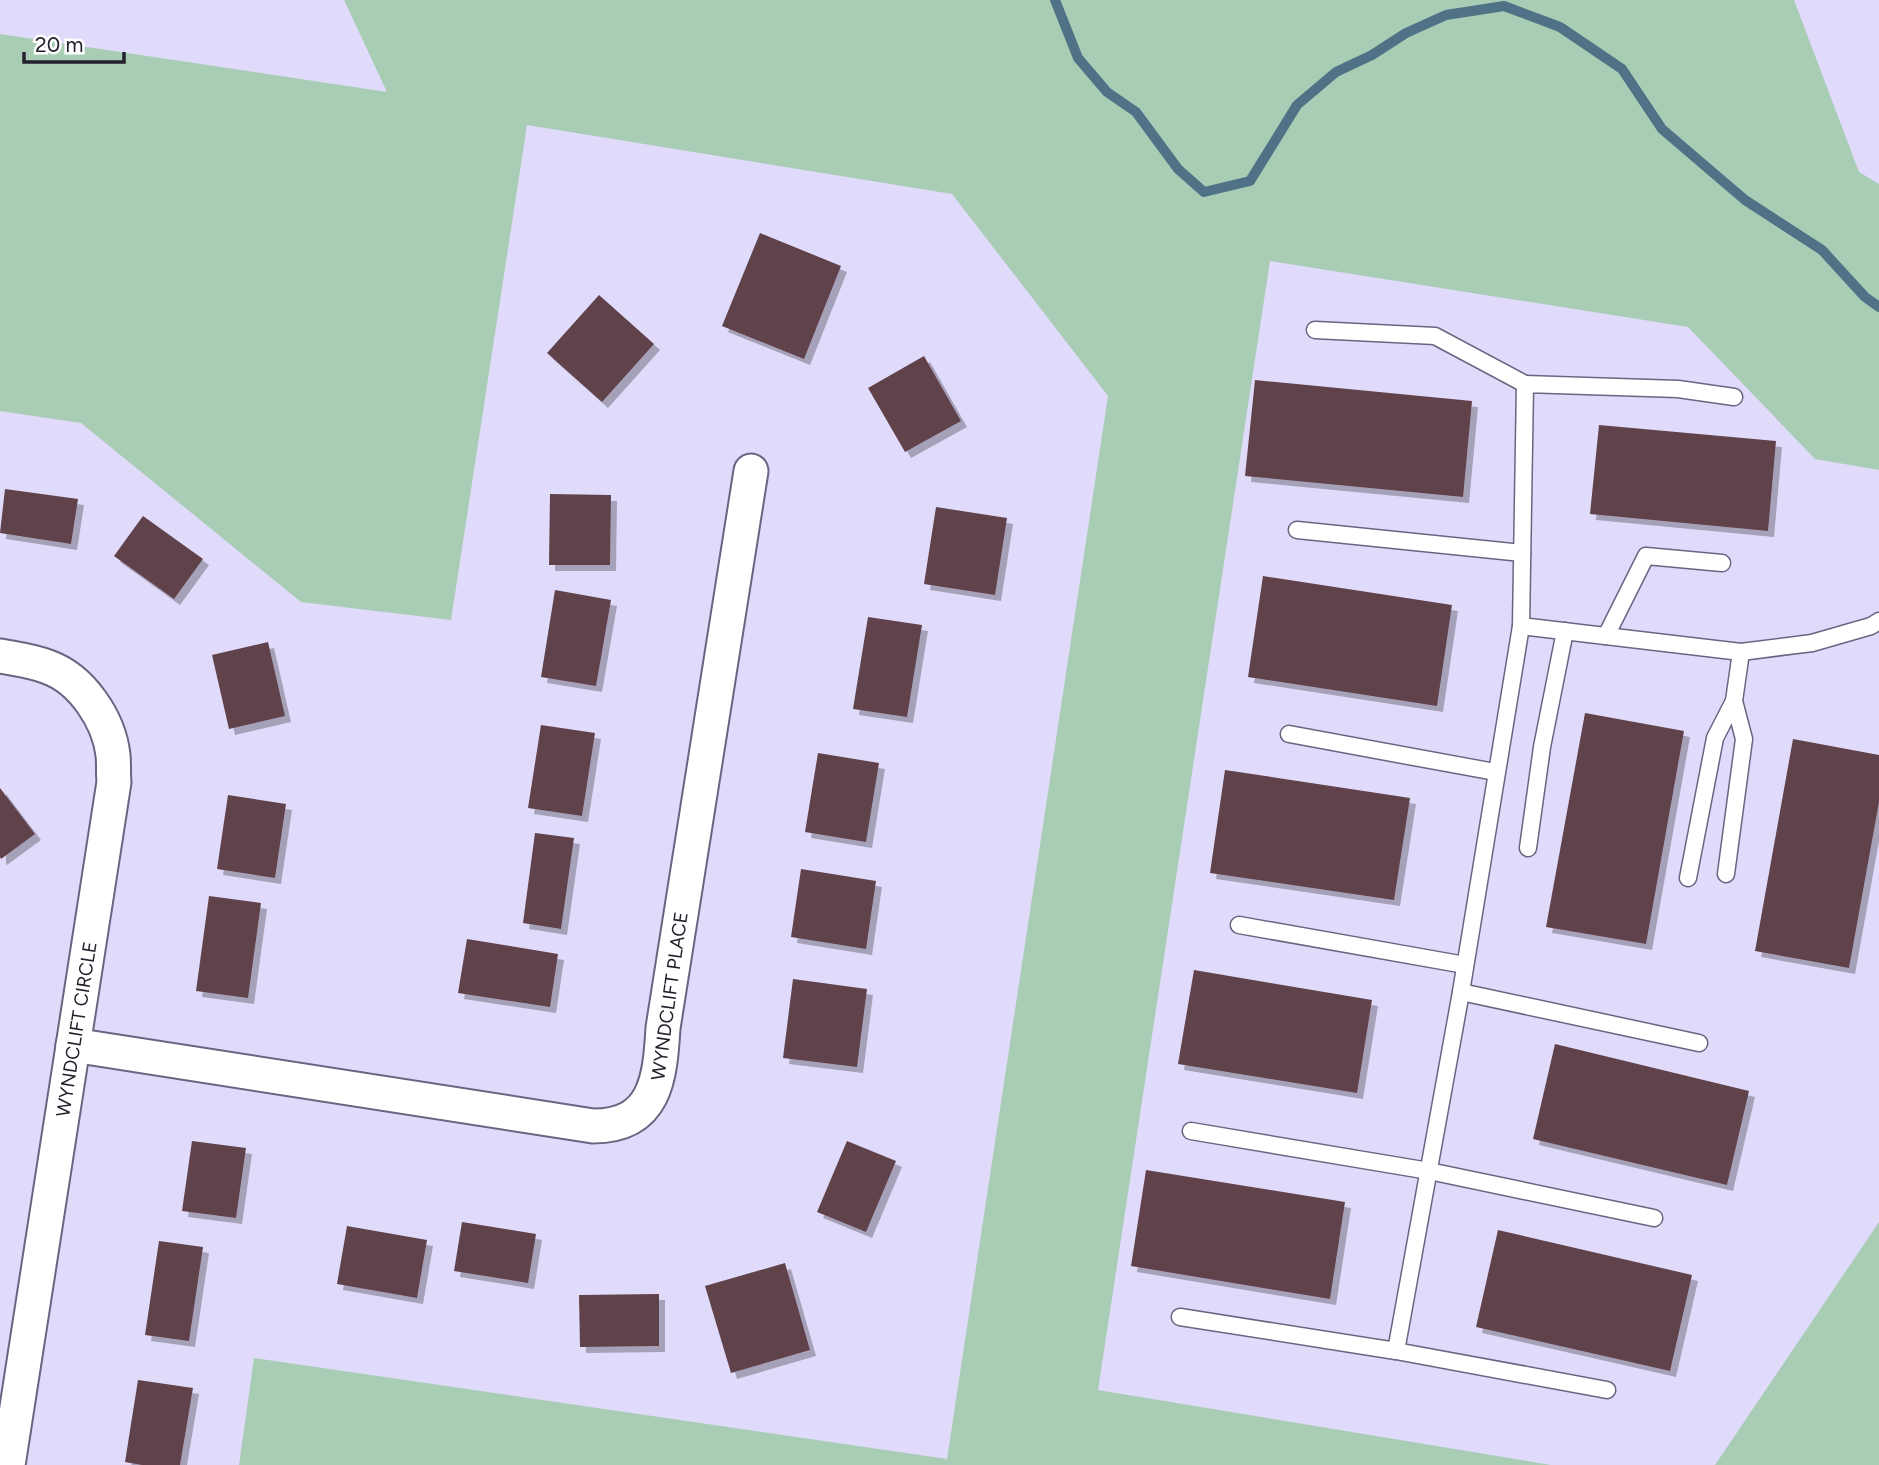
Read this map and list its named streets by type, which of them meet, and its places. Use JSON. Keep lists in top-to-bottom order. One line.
{"streets":{"street":["WYNDCLIFT PLACE","WYNDCLIFT CIRCLE"]},"crossings":[["WYNDCLIFT PLACE","WYNDCLIFT CIRCLE"]],"scale_bar":"20 m"}
